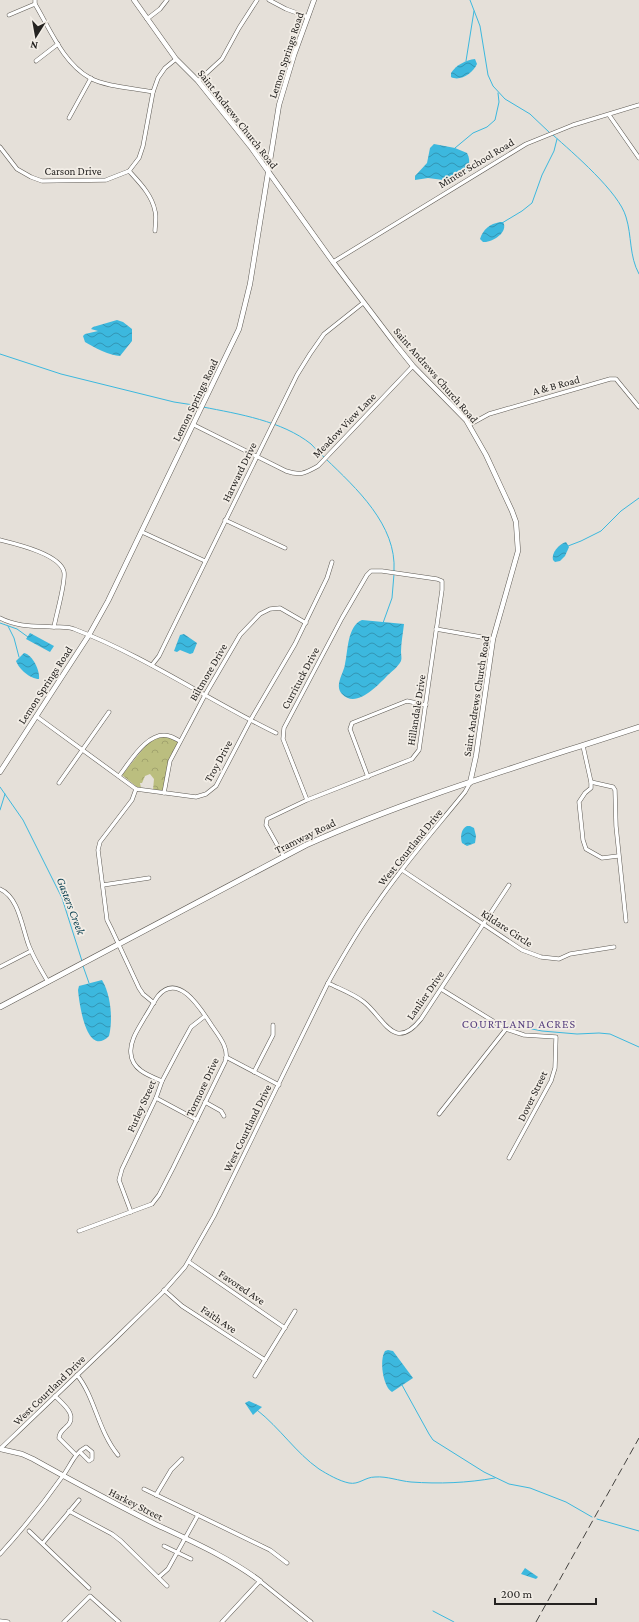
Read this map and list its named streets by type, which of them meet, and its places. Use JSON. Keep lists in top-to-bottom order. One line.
{"streets":{"main road":["Tramway Road"],"street":["Lemon Springs Road","Saint Andrews Church Road","Minter School Road","Carson Drive","A & B Road","Meadow View Lane","Harward Drive","Biltmore Drive","Currituck Drive","Hillandale Drive","Troy Drive","West Courtland Drive","Kildare Circle","Lanlier Drive","Tormore Drive","Dover Street","Furley Street","Favored Ave","Faith Ave","Harkey Street"]},"crossings":[["Lemon Springs Road","Saint Andrews Church Road"],["Lemon Springs Road","Meadow View Lane"],["Lemon Springs Road","Troy Drive"],["Saint Andrews Church Road","Minter School Road"],["Saint Andrews Church Road","A & B Road"],["Saint Andrews Church Road","Meadow View Lane"],["Saint Andrews Church Road","Harward Drive"],["Saint Andrews Church Road","Tramway Road"],["Saint Andrews Church Road","West Courtland Drive"],["Meadow View Lane","Harward Drive"],["Biltmore Drive","Troy Drive"],["Currituck Drive","Hillandale Drive"],["Hillandale Drive","Tramway Road"],["Tramway Road","West Courtland Drive"],["West Courtland Drive","Kildare Circle"],["West Courtland Drive","Lanlier Drive"],["West Courtland Drive","Favored Ave"],["West Courtland Drive","Faith Ave"],["West Courtland Drive","Harkey Street"],["Kildare Circle","Lanlier Drive"],["Tormore Drive","Furley Street"]],"districts":["COURTLAND ACRES"],"water":["Gasters Creek"],"scale_bar":"200 m","north":"bottom"}
